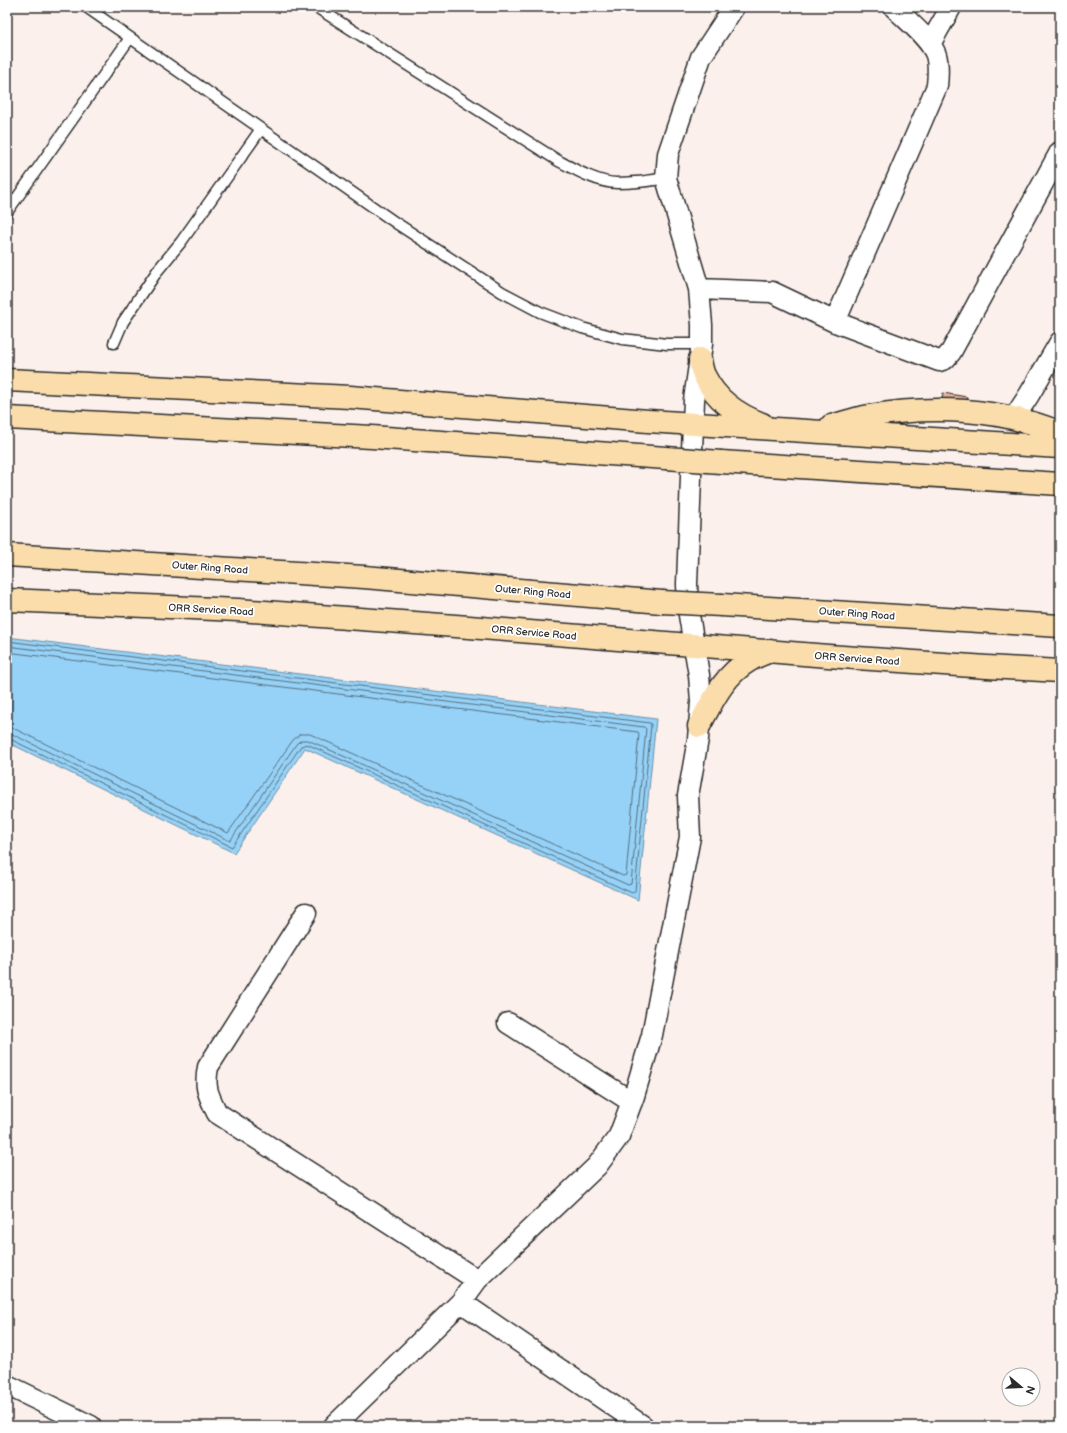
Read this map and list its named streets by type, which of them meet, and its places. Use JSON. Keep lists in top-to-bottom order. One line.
{"streets":{"main road":["Outer Ring Road","ORR Service Road"]},"north":"right"}
